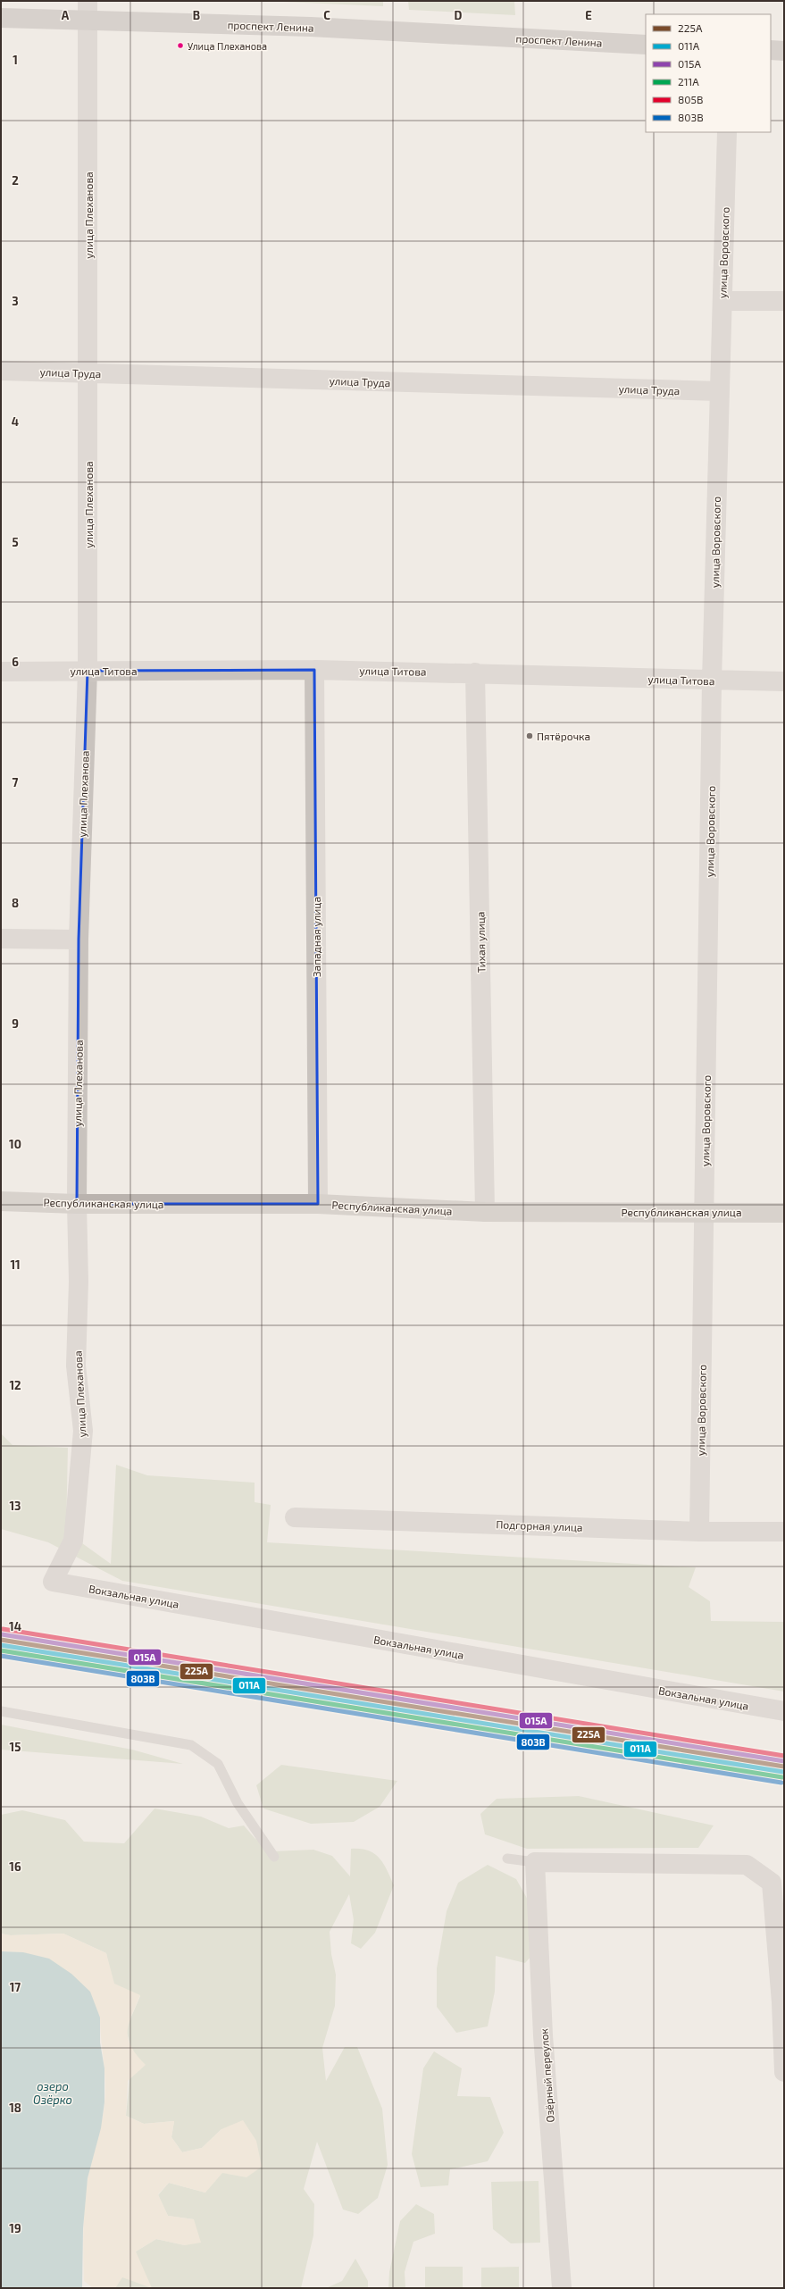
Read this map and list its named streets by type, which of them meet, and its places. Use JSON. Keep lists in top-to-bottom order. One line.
{"streets":{"main road":["проспект Ленина"],"street":["улица Плеханова","улица Воровского","улица Труда","улица Титова","Западная улица","Тихая улица","Республиканская улица","Подгорная улица","Вокзальная улица","Озёрный переулок"]},"crossings":[["проспект Ленина","улица Плеханова"],["улица Плеханова","улица Труда"],["улица Плеханова","улица Титова"],["улица Плеханова","Республиканская улица"],["улица Плеханова","Вокзальная улица"],["улица Воровского","улица Труда"],["улица Воровского","улица Титова"],["улица Воровского","Республиканская улица"],["улица Воровского","Подгорная улица"],["улица Титова","Западная улица"],["улица Титова","Тихая улица"],["Западная улица","Республиканская улица"],["Тихая улица","Республиканская улица"]],"water":["озеро Озёрко"],"places":["Улица Плеханова","Пятёрочка"],"lines":["transit line 805В","transit line 015А","transit line 225А","transit line 011А","transit line 211А","transit line 803В"],"legend":["225А","011А","015А","211А","805В","803В"],"grid":{"columns":["A","B","C","D","E"],"rows":["1","2","3","4","5","6","7","8","9","10","11","12","13","14","15","16","17","18","19"]}}
